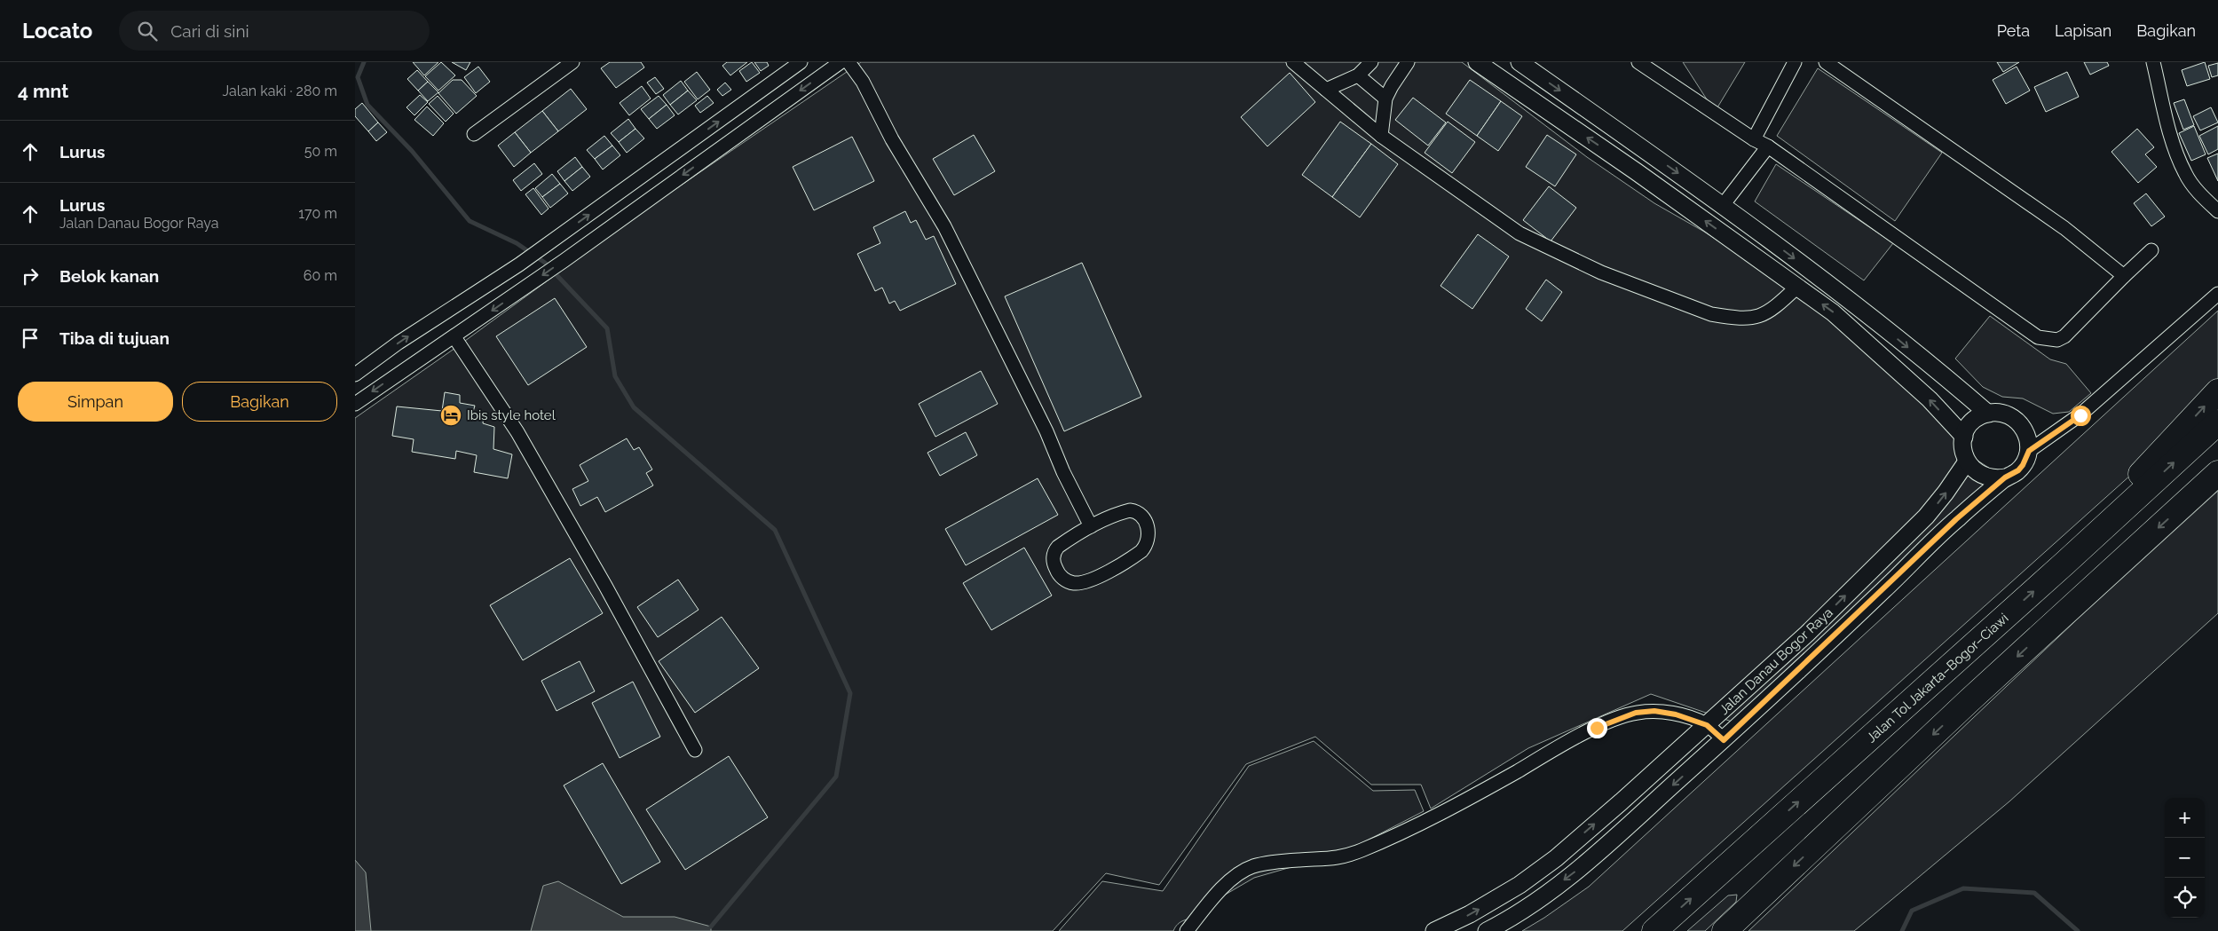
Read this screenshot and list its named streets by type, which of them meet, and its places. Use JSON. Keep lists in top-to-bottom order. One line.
{"streets":{"highway":["Jalan Tol Jakarta–Bogor–Ciawi"],"street":["Jalan Danau Bogor Raya"]},"places":{"hotel":["Ibis style hotel"]},"page":{"header":"Locato","search":"Cari di sini","nav":["Peta","Lapisan","Bagikan"],"heading":["4 mnt","Jalan kaki · 280 m"],"list":[["Lurus","50 m"],["Lurus","Jalan Danau Bogor Raya","170 m"],["Belok kanan","60 m"],"Tiba di tujuan"],"buttons":["Simpan","Bagikan"],"map_buttons":["+","−"]}}
